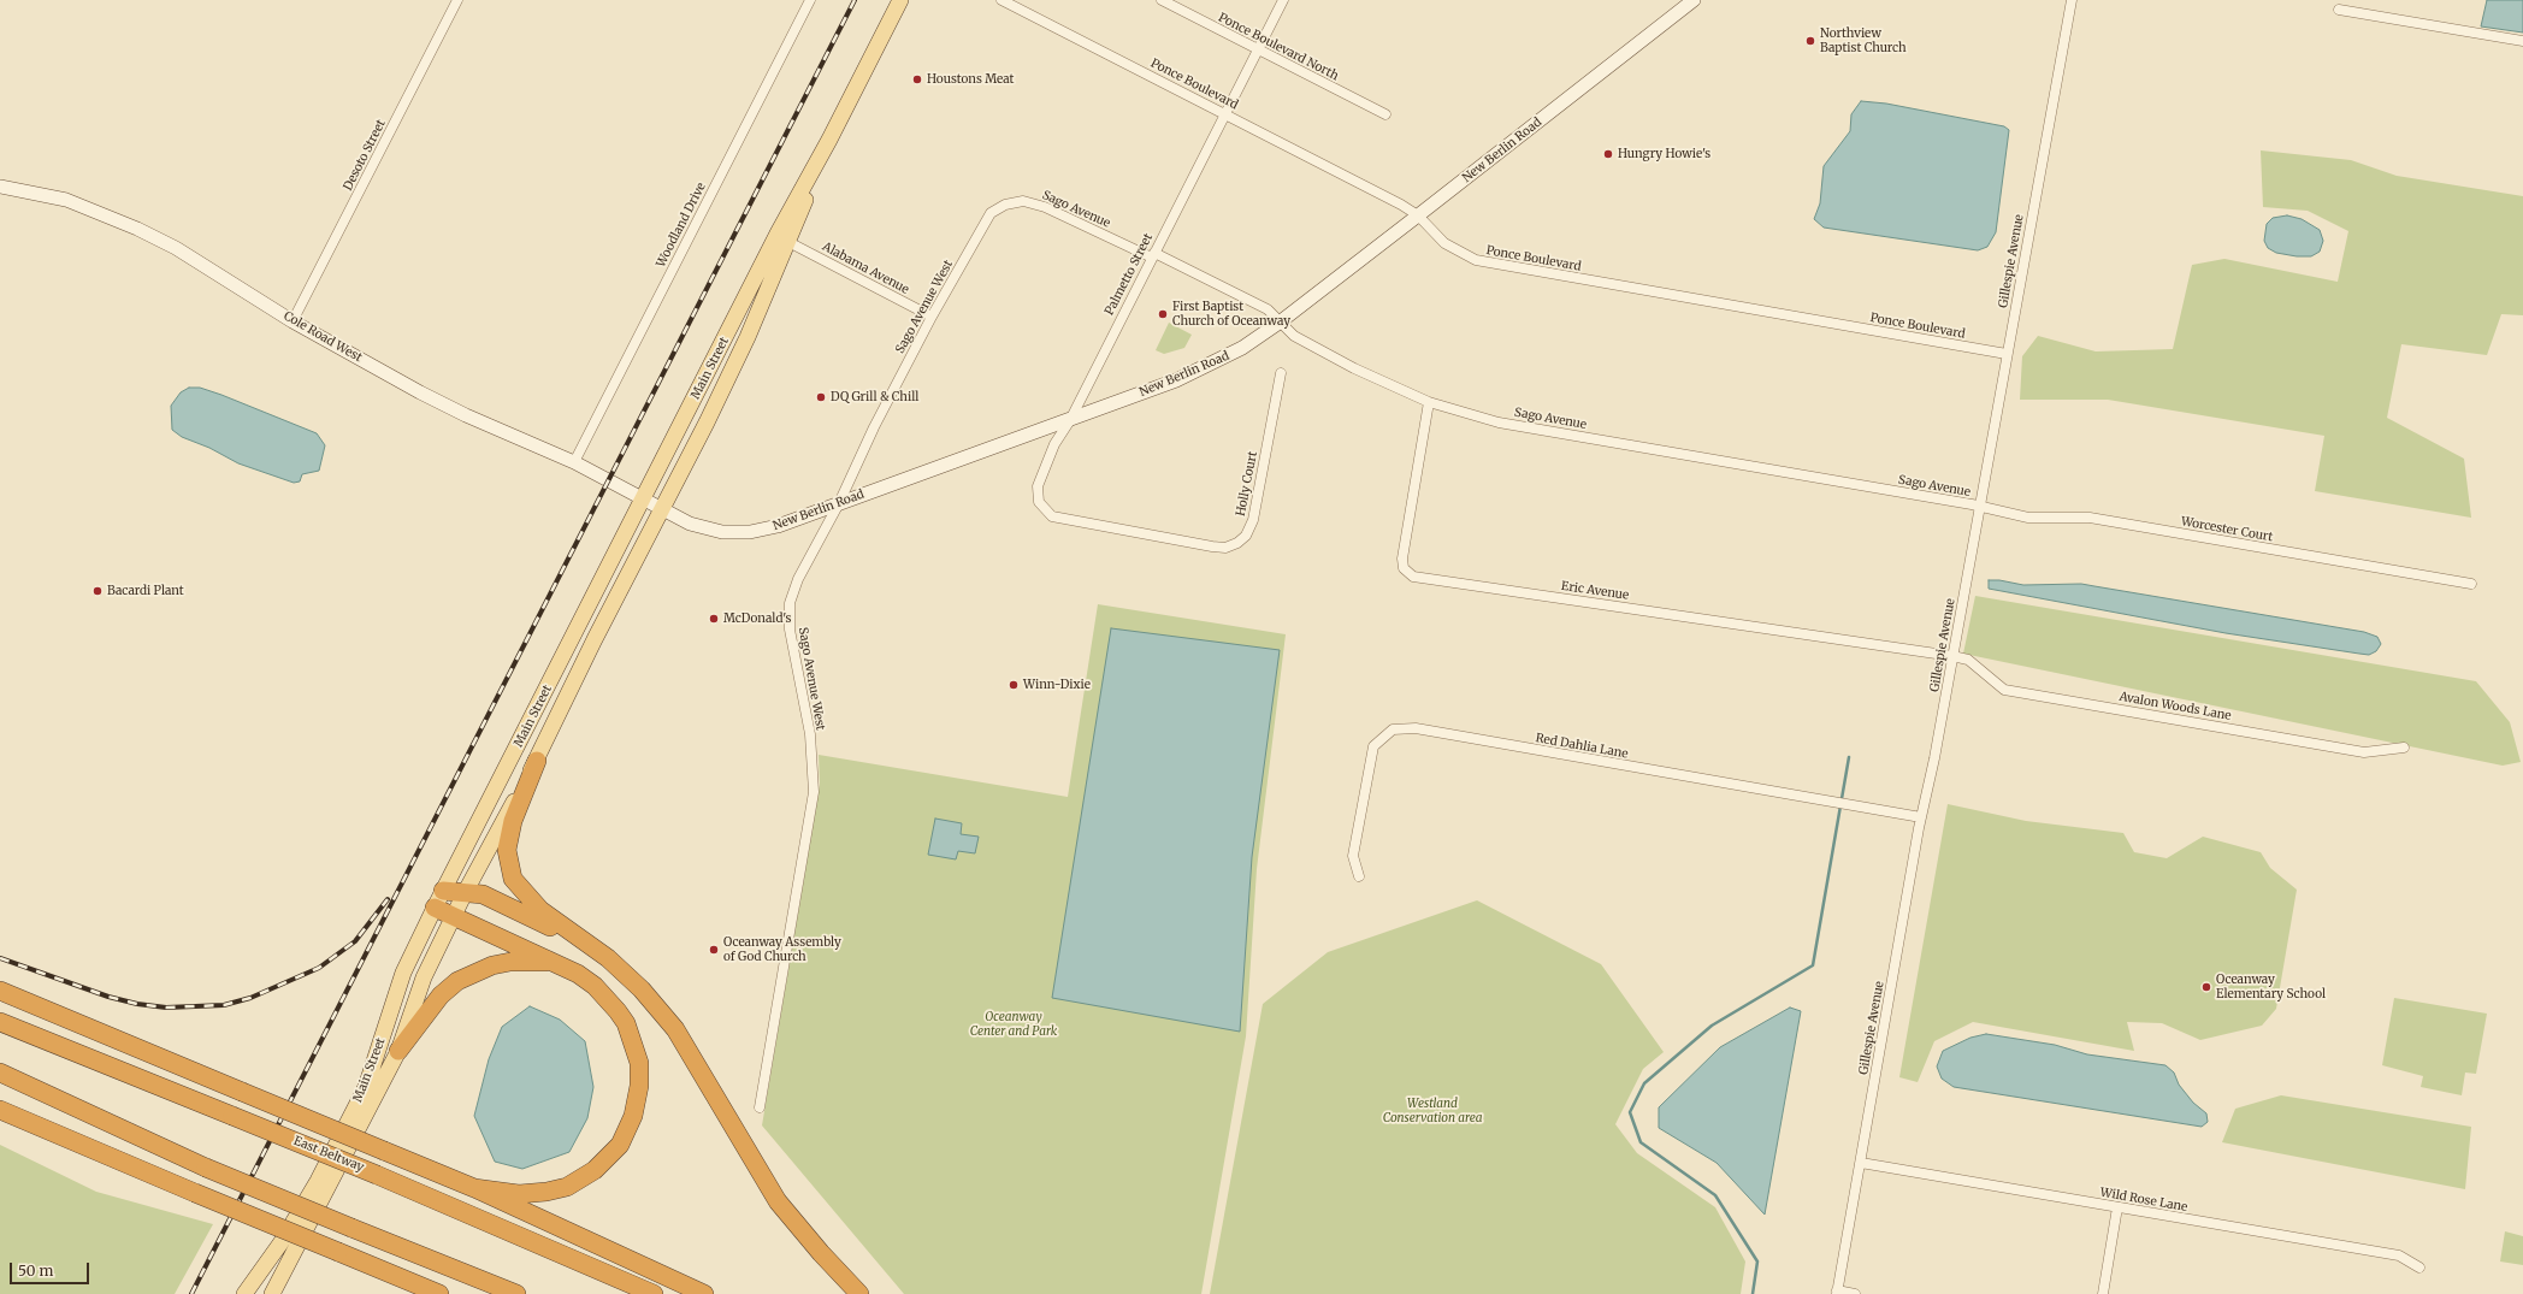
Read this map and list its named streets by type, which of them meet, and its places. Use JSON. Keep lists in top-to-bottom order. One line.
{"streets":{"highway":["East Beltway"],"main road":["Main Street"],"street":["Ponce Boulevard North","Ponce Boulevard","New Berlin Road","Desoto Street","Sago Avenue","Woodland Drive","Gillespie Avenue","Alabama Avenue","Palmetto Street","Sago Avenue West","Cole Road West","Holly Court","Worcester Court","Eric Avenue","Avalon Woods Lane","Red Dahlia Lane","Wild Rose Lane"]},"crossings":[["Ponce Boulevard North","Palmetto Street"],["Ponce Boulevard","New Berlin Road"],["Ponce Boulevard","Gillespie Avenue"],["Ponce Boulevard","Palmetto Street"],["New Berlin Road","Sago Avenue"],["New Berlin Road","Palmetto Street"],["New Berlin Road","Sago Avenue West"],["New Berlin Road","Cole Road West"],["New Berlin Road","Main Street"],["Desoto Street","Cole Road West"],["Sago Avenue","Gillespie Avenue"],["Sago Avenue","Palmetto Street"],["Sago Avenue","Sago Avenue West"],["Sago Avenue","Worcester Court"],["Sago Avenue","Eric Avenue"],["Woodland Drive","Cole Road West"],["Gillespie Avenue","Worcester Court"],["Gillespie Avenue","Eric Avenue"],["Gillespie Avenue","Avalon Woods Lane"],["Gillespie Avenue","Red Dahlia Lane"],["Gillespie Avenue","Wild Rose Lane"],["Alabama Avenue","Sago Avenue West"],["Alabama Avenue","Main Street"],["Palmetto Street","Holly Court"],["Cole Road West","Main Street"],["Eric Avenue","Avalon Woods Lane"]],"parks":["Oceanway Center and Park","Westland Conservation area"],"places":["Northview Baptist Church","Houstons Meat","Hungry Howie's","First Baptist Church of Oceanway","DQ Grill & Chill","Bacardi Plant","McDonald's","Winn-Dixie","Oceanway Assembly of God Church","Oceanway Elementary School"],"scale_bar":"50 m"}
